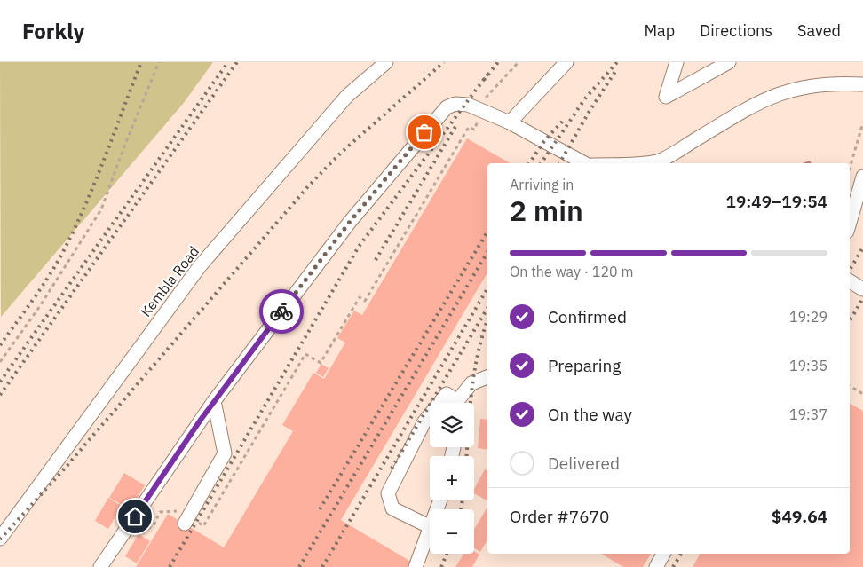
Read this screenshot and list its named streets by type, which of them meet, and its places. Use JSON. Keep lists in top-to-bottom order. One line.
{"streets":{"street":["Kembla Road"]},"page":{"header":"Forkly","nav":["Map","Directions","Saved"],"heading":["2 min","Arriving in","19:49–19:54"],"panel":["Order #7670","$49.64"],"bar":"On the way · 120 m","list":[["Confirmed","19:29"],["Preparing","19:35"],["On the way","19:37"],"Delivered"],"map_buttons":["+","−"]}}
